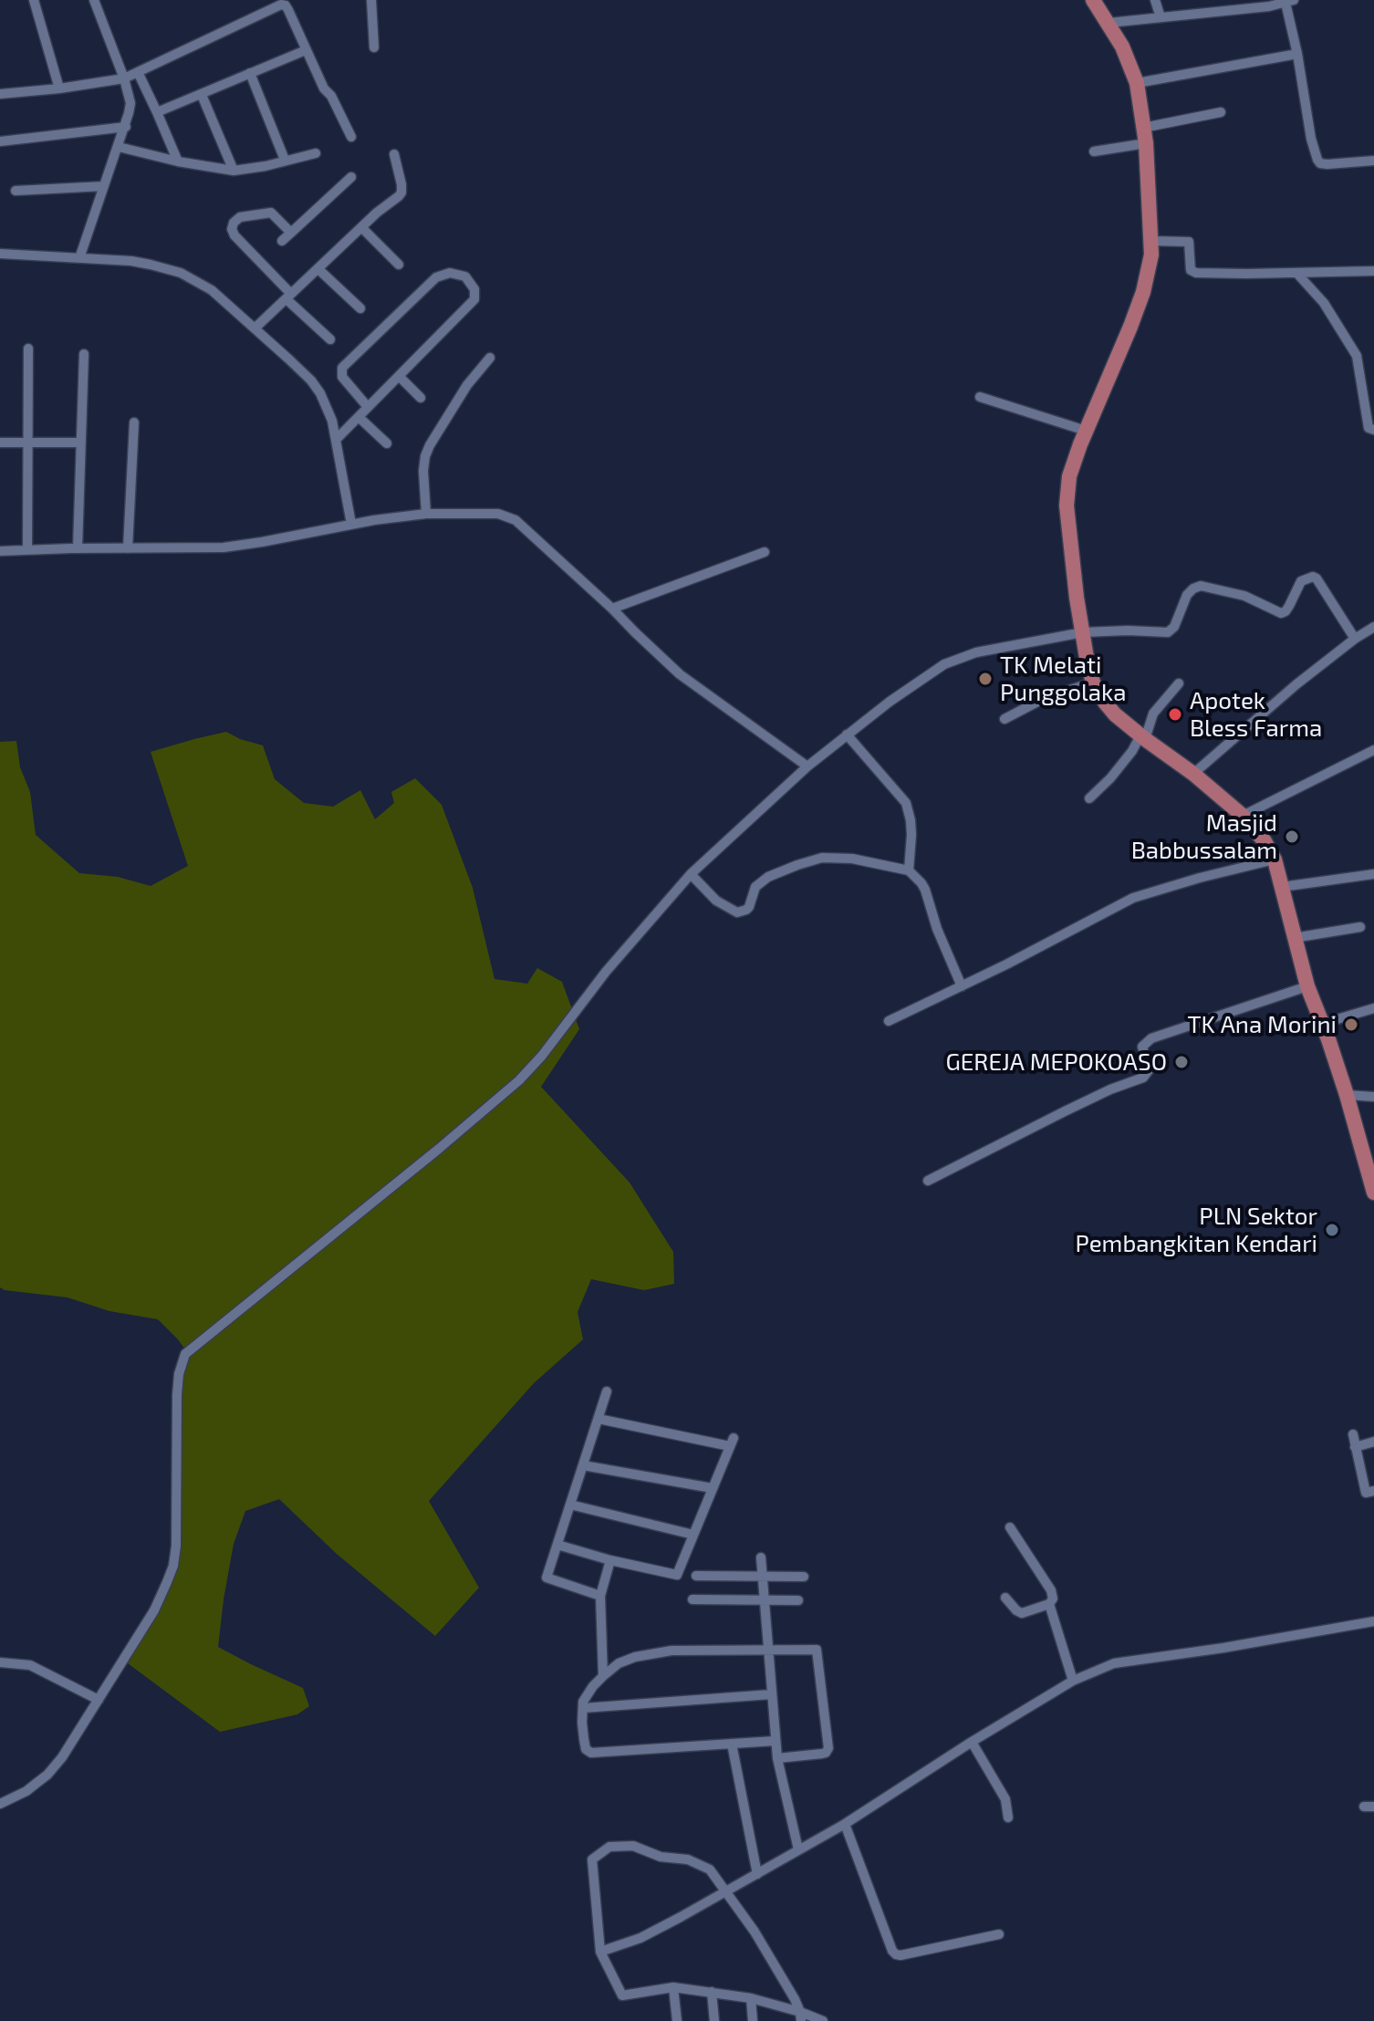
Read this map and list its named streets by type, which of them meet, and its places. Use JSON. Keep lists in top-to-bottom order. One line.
{"places":["TK Melati Punggolaka","Apotek Bless Farma","Masjid Babbussalam","TK Ana Morini","GEREJA MEPOKOASO","PLN Sektor Pembangkitan Kendari"]}
